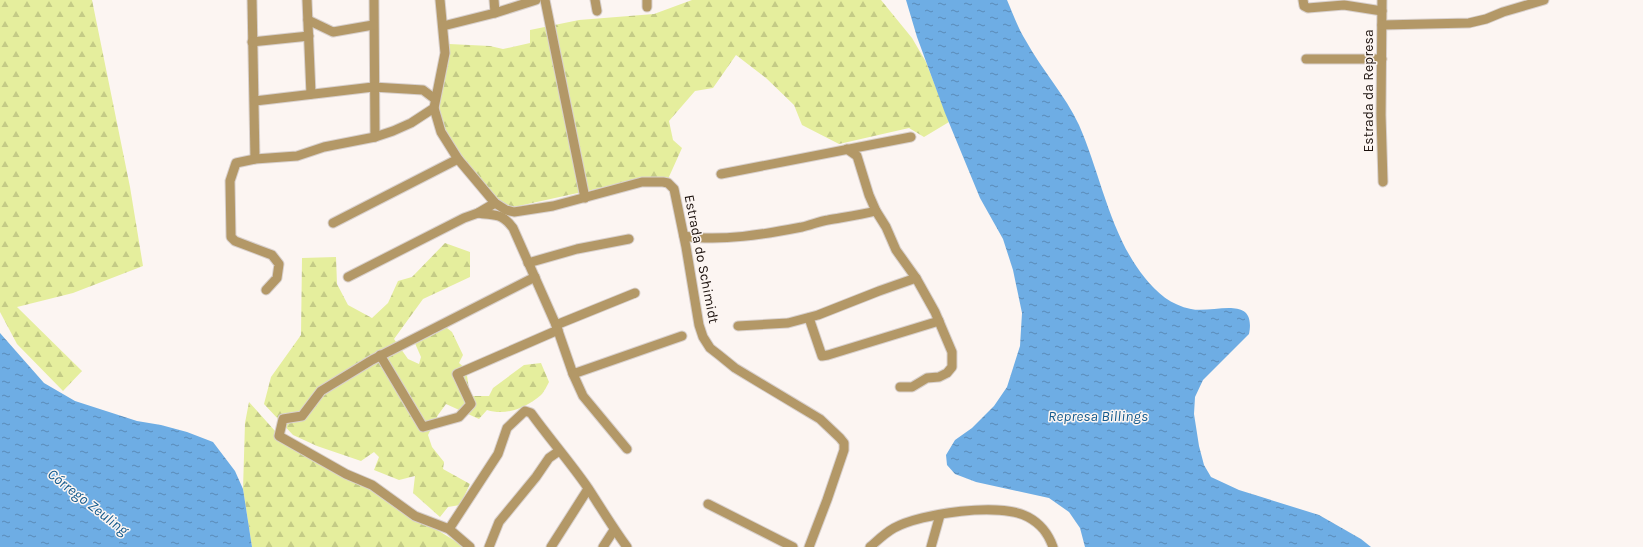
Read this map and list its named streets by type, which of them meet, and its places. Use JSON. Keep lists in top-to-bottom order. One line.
{"streets":{"street":["Estrada da Represa","Estrada do Schimidt"]},"water":["Represa Billings","Córrego Zeuling"]}
